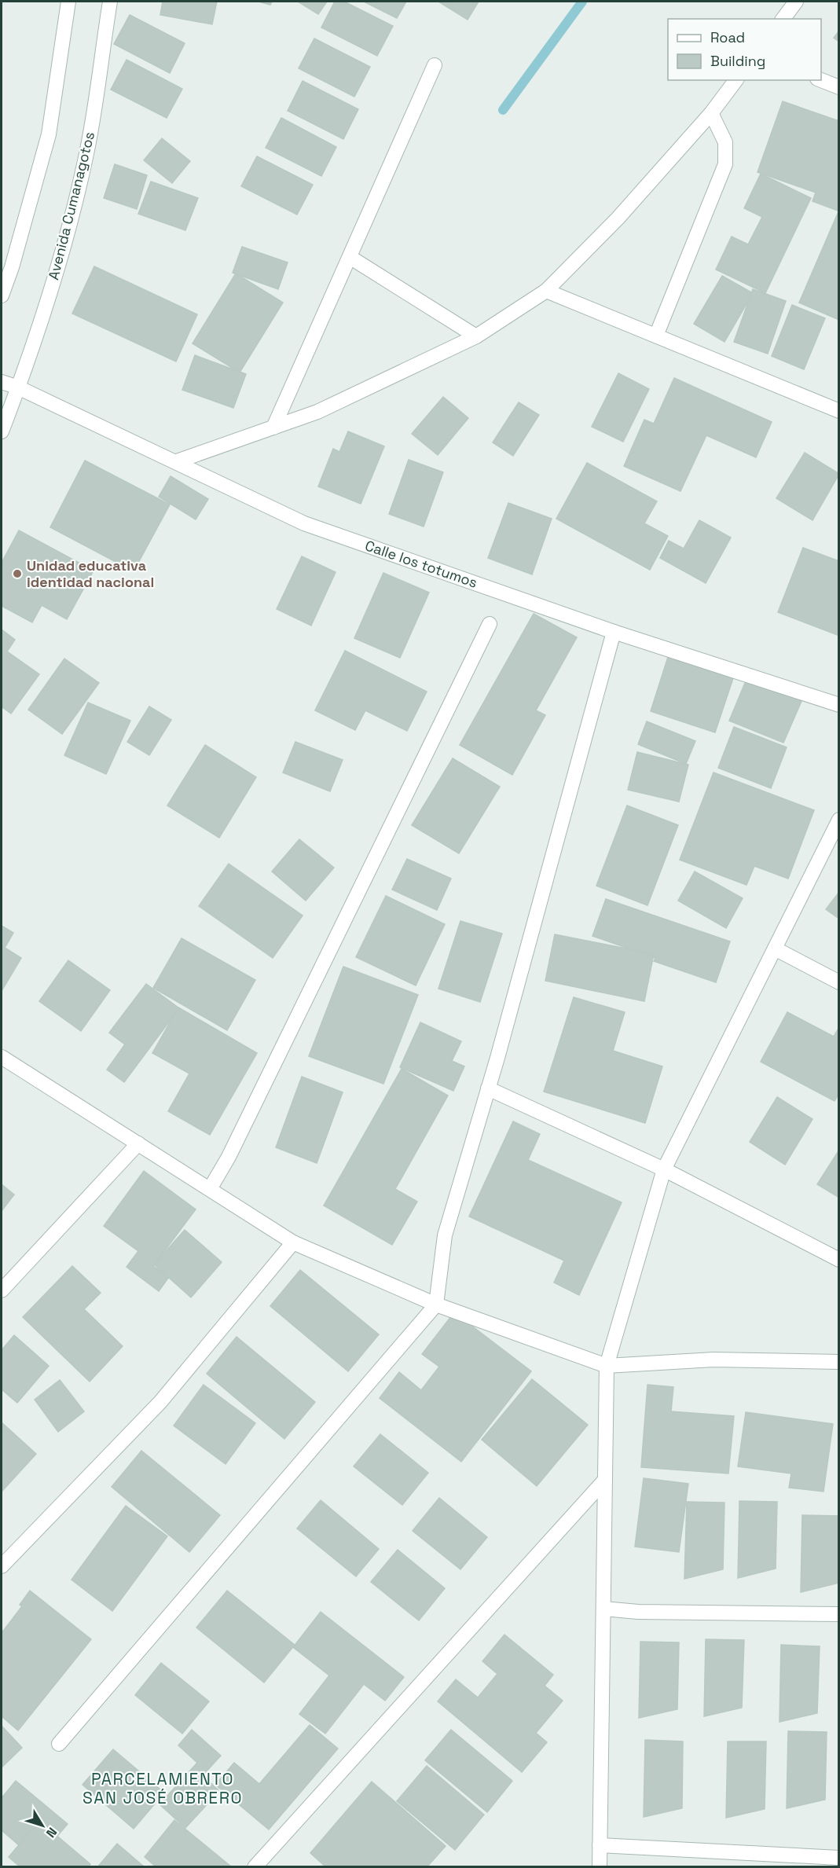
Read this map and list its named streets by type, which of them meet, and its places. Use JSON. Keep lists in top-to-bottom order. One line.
{"streets":{"street":["Avenida Cumanagotos","Calle los totumos"]},"crossings":[["Avenida Cumanagotos","Calle los totumos"]],"districts":["PARCELAMIENTO SAN JOSÉ OBRERO"],"places":["Unidad educativa identidad nacional"],"legend":["Road","Building"],"north":"bottom right"}
